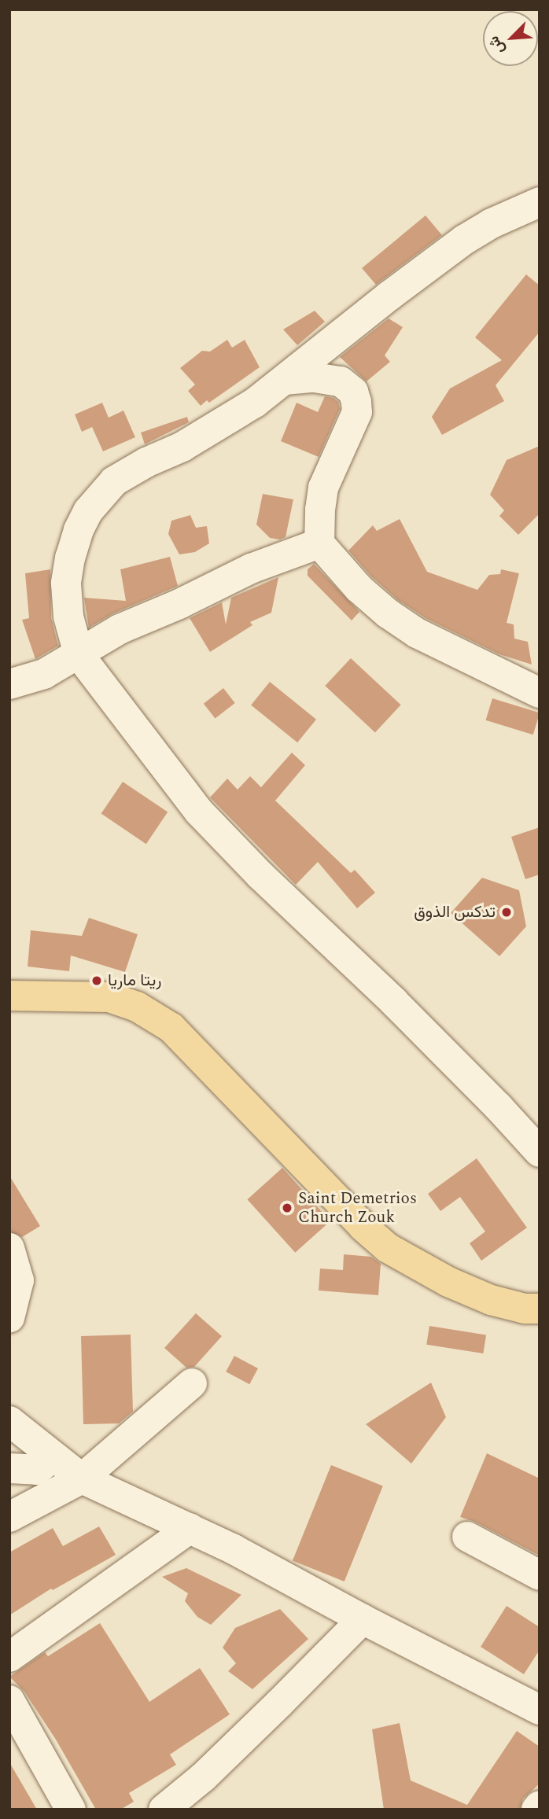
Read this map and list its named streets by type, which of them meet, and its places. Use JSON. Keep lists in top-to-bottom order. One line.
{"places":["تدكس الذوق","ريتا ماريا","Saint Demetrios Church Zouk"],"north":"bottom left"}
